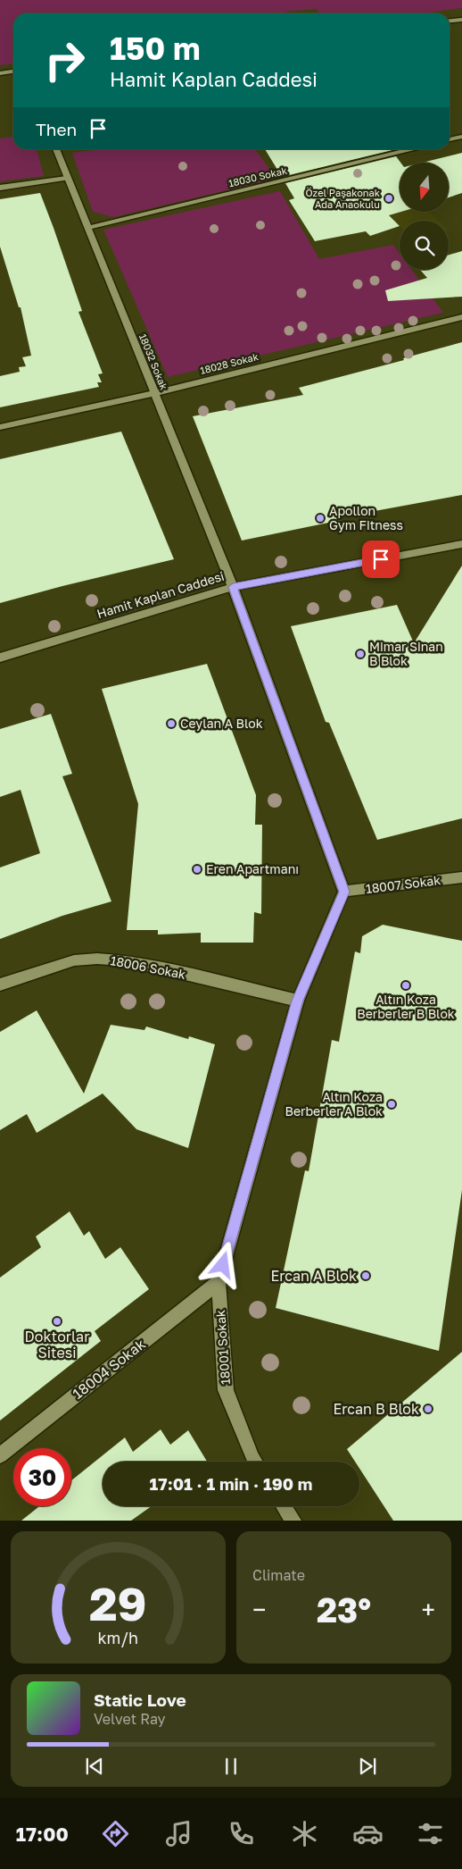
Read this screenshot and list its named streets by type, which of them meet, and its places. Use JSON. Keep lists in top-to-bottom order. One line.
{"streets":{"street":["18030 Sokak","18032 Sokak","18028 Sokak","Hamit Kaplan Caddesi","18007 Sokak","18006 Sokak","18001 Sokak","18004 Sokak"]},"crossings":[["18030 Sokak","18032 Sokak"],["18032 Sokak","18028 Sokak"],["18032 Sokak","Hamit Kaplan Caddesi"],["18007 Sokak","18001 Sokak"],["18006 Sokak","18001 Sokak"],["18001 Sokak","18004 Sokak"]],"places":["Özel Paşakonak Ada Anaokulu","Apollon Gym Fitness","Mimar Sinan B Blok","Ceylan A Blok","Eren Apartmanı","Altın Koza Berberler B Blok","Altın Koza Berberler A Blok","Ercan A Blok","Doktorlar Sitesi","Ercan B Blok"],"north":"bottom","page":{"turn":["150 m","Hamit Kaplan Caddesi"],"then":"Then","limit":"30","trip":"17:01 · 1 min · 190 m","tile":"Climate","heat":["−","23°","+"],"song":["Static Love","Velvet Ray"],"tabs":"17:00","gauge":["29","km/h"]}}
